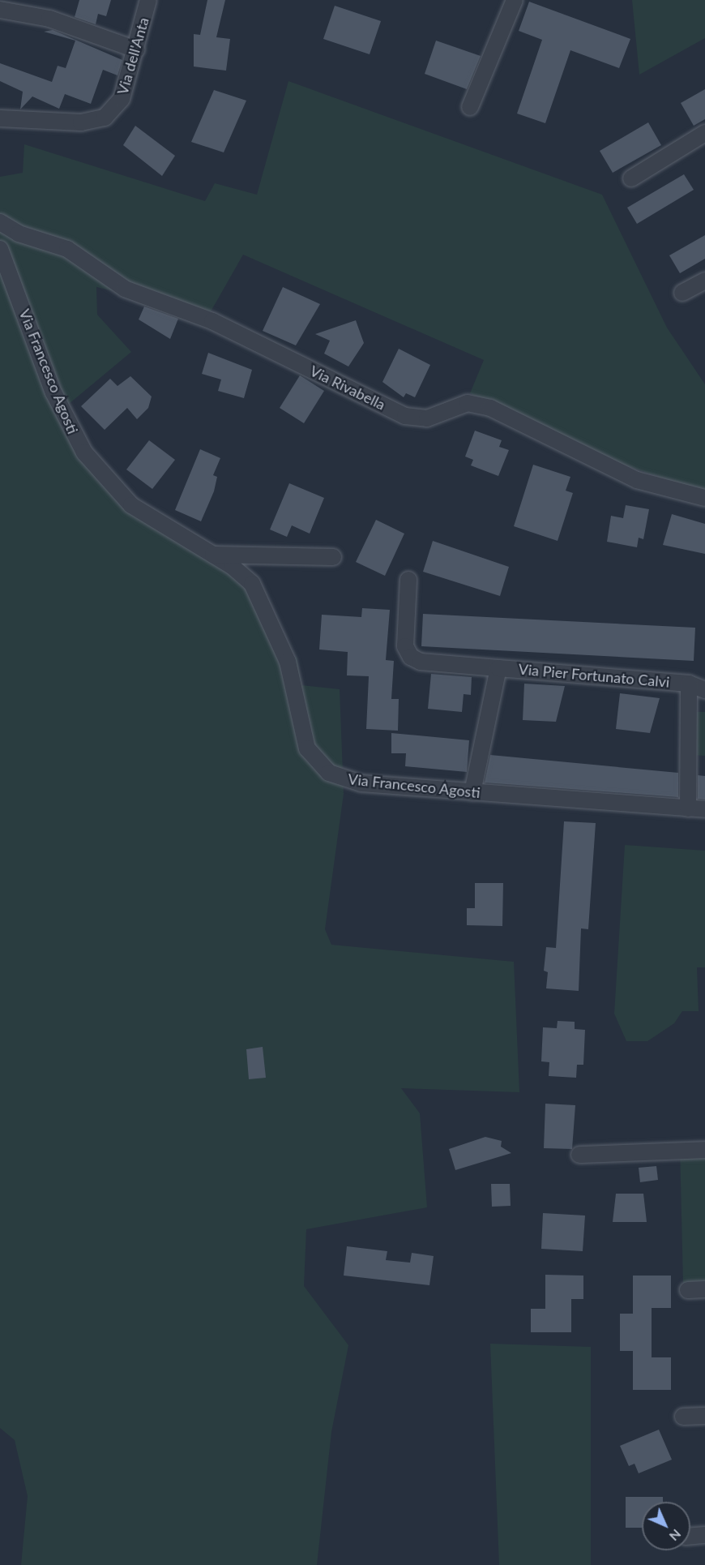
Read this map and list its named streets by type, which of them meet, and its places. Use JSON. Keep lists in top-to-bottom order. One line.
{"streets":{"street":["Via dell'Anta","Via Francesco Agosti","Via Rivabella","Via Pier Fortunato Calvi"]},"crossings":[["Via Francesco Agosti","Via Pier Fortunato Calvi"]],"north":"bottom right"}
